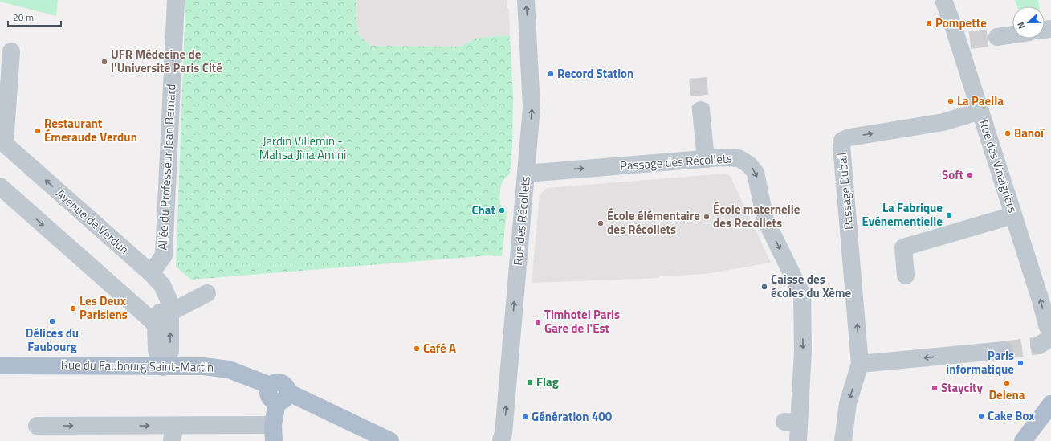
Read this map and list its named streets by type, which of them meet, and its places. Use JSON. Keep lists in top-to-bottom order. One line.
{"streets":{"main road":["Rue du Faubourg Saint-Martin"],"street":["Passage des Récollets","Rue des Vinaigriers","Allée du Professeur Jean Bernard","Passage Dubail","Rue des Récollets","Avenue de Verdun"]},"crossings":[["Passage des Récollets","Rue des Récollets"],["Rue des Vinaigriers","Passage Dubail"],["Allée du Professeur Jean Bernard","Avenue de Verdun"],["Avenue de Verdun","Rue du Faubourg Saint-Martin"]],"one_way":["Rue des Vinaigriers","Rue des Récollets"],"parks":["Jardin Villemin - Mahsa Jîna Amini"],"places":["Pompette","UFR Médecine de l'Université Paris Cité","Record Station","La Paella","Restaurant Émeraude Verdun","Banoï","Soft","Chat","La Fabrique Evénementielle","École maternelle des Recollets","École élémentaire des Récollets","Caisse des écoles du Xème","Les Deux Parisiens","Délices du Faubourg","Timhotel Paris Gare de l'Est","Café A","Paris informatique","Flag","Delena","Staycity","Cake Box","Génération 400"],"scale_bar":"20 m","north":"left"}
